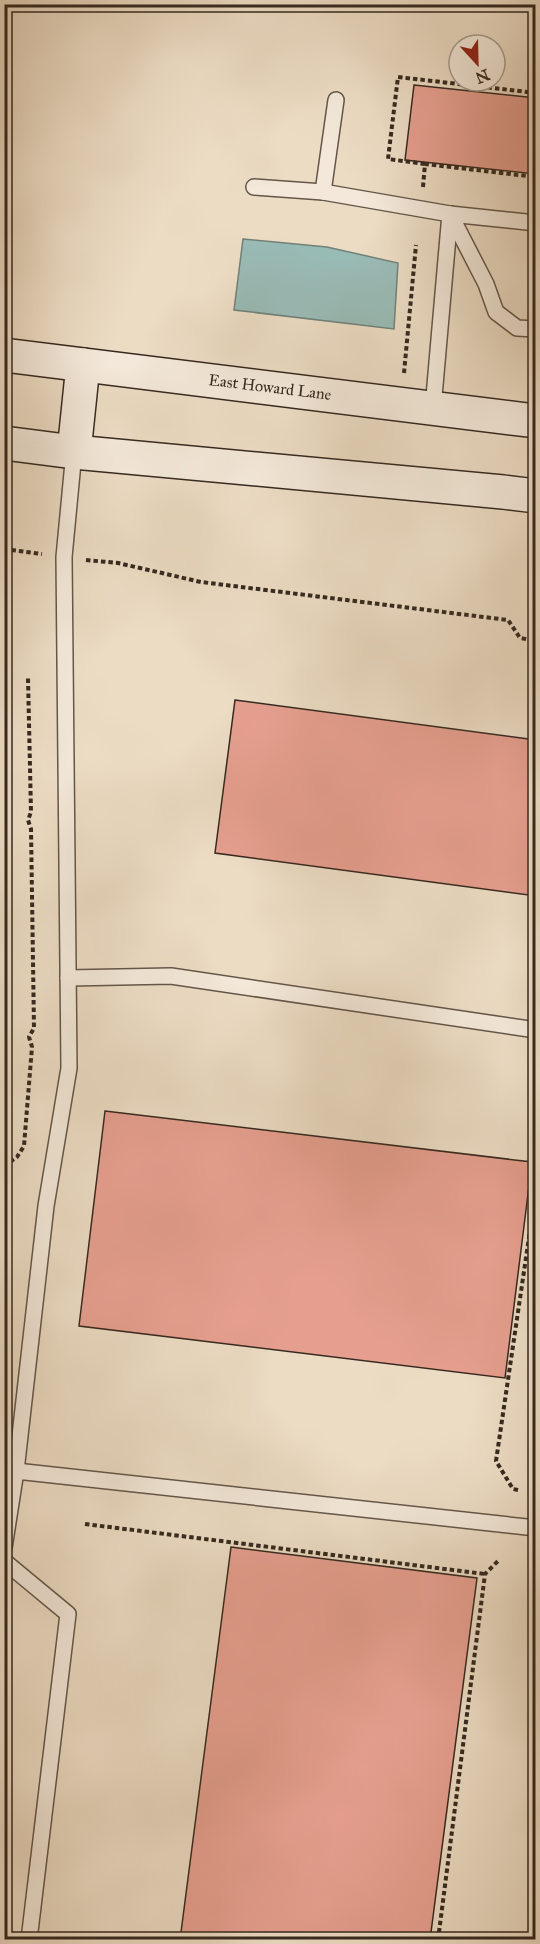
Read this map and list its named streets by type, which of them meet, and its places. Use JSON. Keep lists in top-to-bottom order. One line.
{"streets":{"main road":["East Howard Lane"]},"north":"bottom"}
